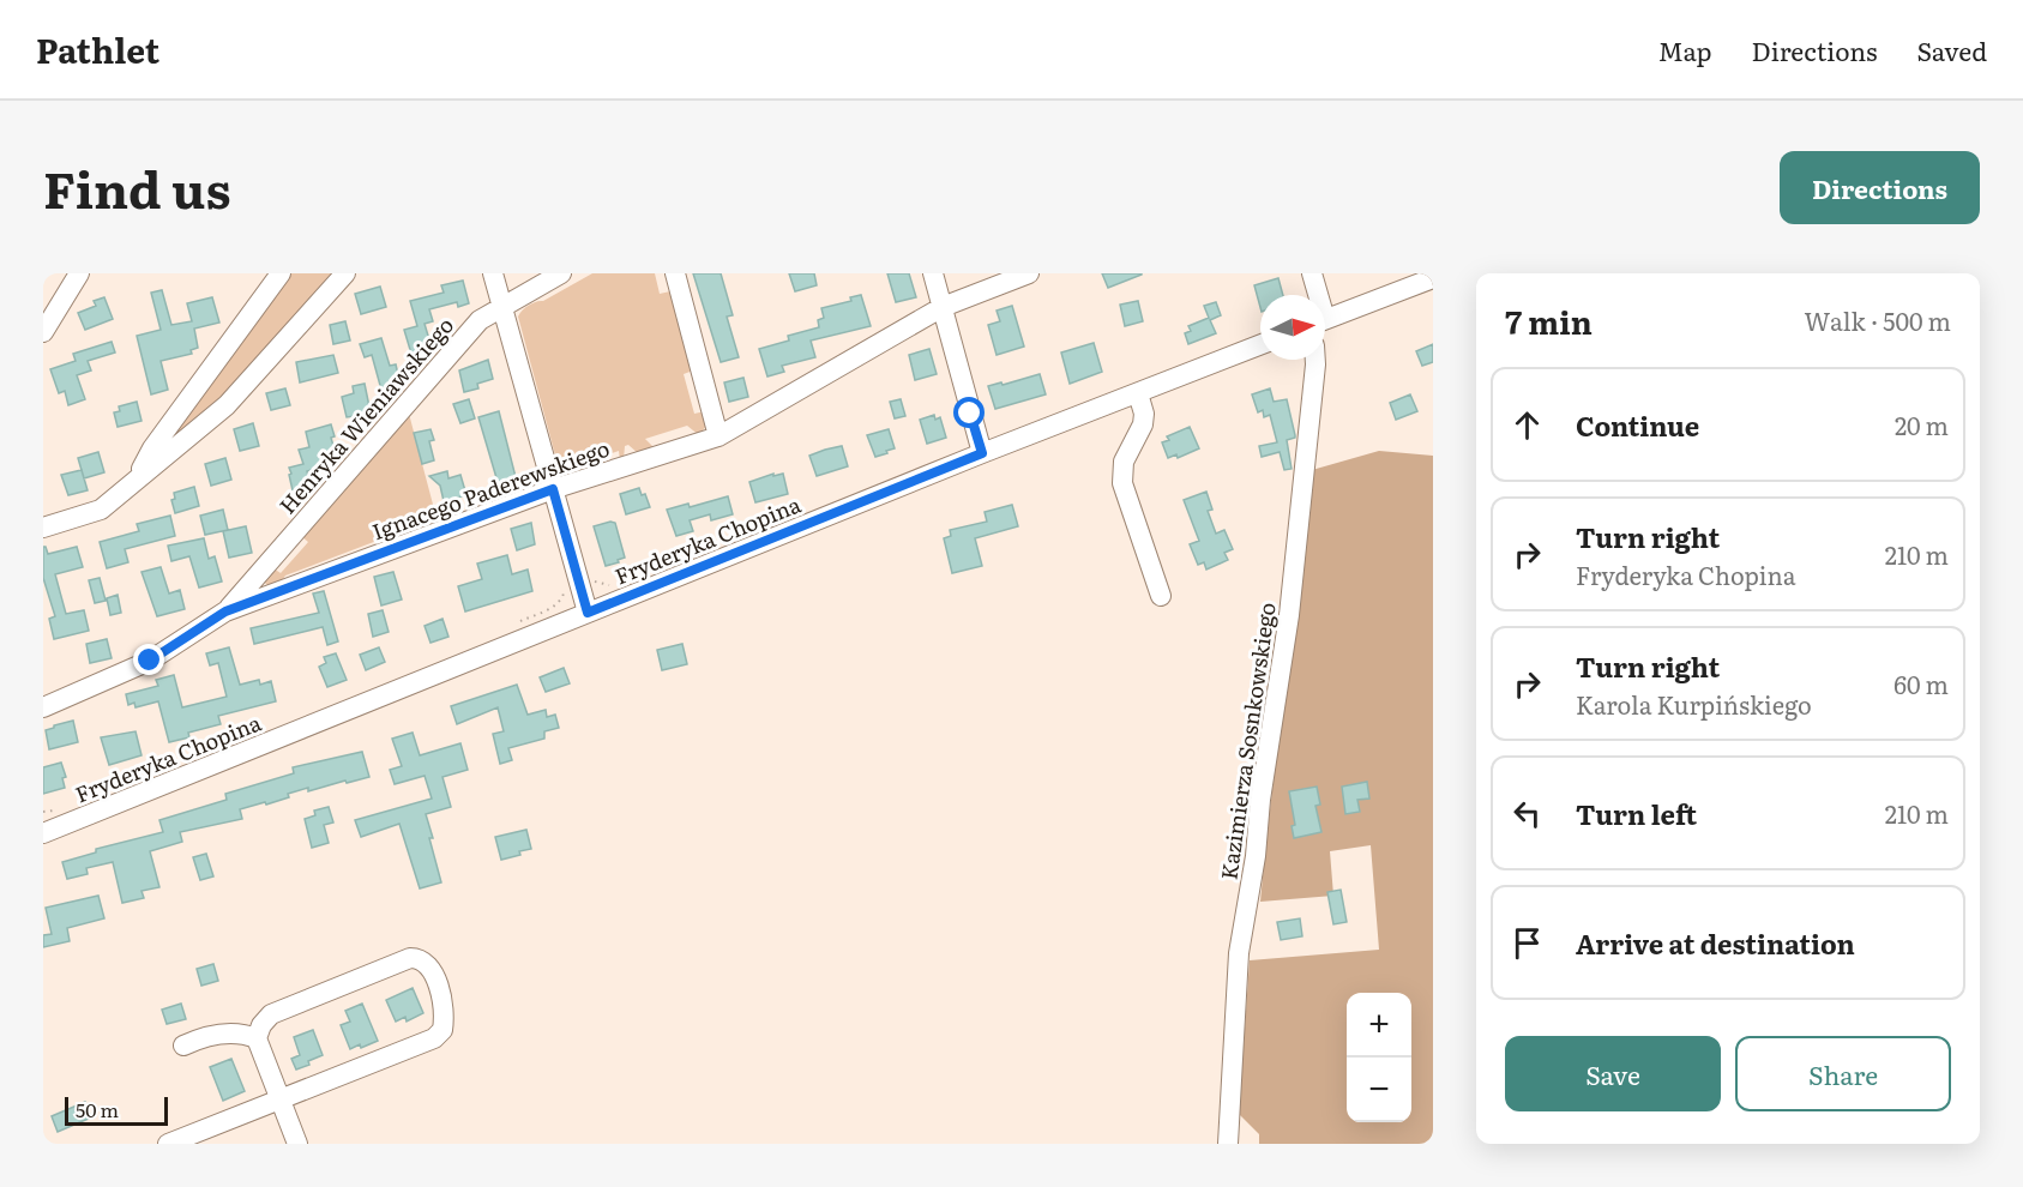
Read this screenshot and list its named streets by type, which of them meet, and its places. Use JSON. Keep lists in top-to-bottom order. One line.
{"streets":{"street":["Henryka Wieniawskiego","Ignacego Paderewskiego","Fryderyka Chopina","Kazimierza Sosnkowskiego"]},"crossings":[["Henryka Wieniawskiego","Ignacego Paderewskiego"]],"scale_bar":"50 m","north":"right","page":{"header":"Pathlet","nav":["Map","Directions","Saved"],"title":"Find us","buttons":["Directions",["Save","Share"]],"heading":["7 min","Walk · 500 m"],"list":[["Continue","20 m"],["Turn right","Fryderyka Chopina","210 m"],["Turn right","Karola Kurpińskiego","60 m"],["Turn left","210 m"],"Arrive at destination"],"map_buttons":["+","−"],"scale":"50 m"}}
